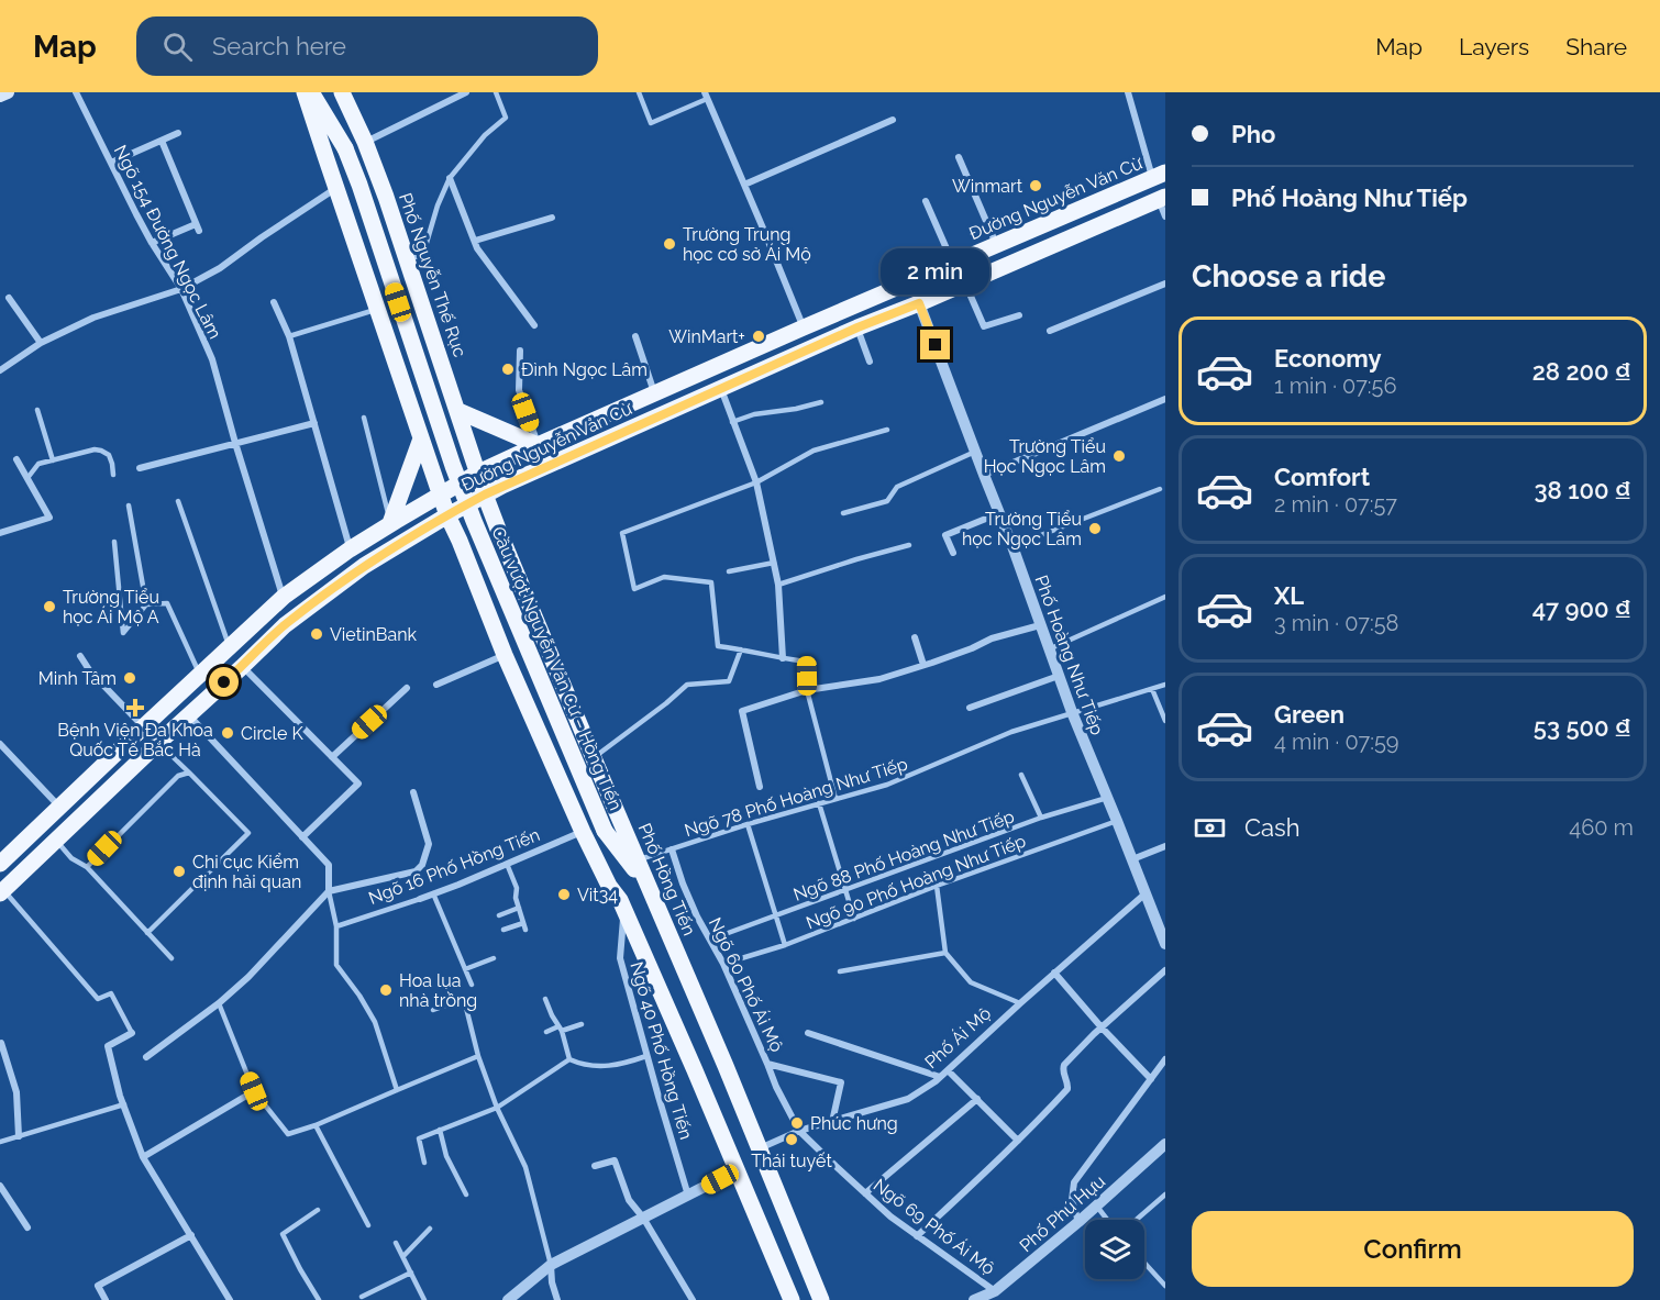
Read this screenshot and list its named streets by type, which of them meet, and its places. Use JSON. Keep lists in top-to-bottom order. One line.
{"streets":{"main road":["Đường Nguyễn Văn Cừ","Phố Nguyễn Thế Rục","Cầu vượt Nguyễn Văn Cừ – Hồng Tiến","Phố Hồng Tiến"],"street":["Ngõ 154 Đường Ngọc Lâm","Phố Hoàng Như Tiếp","Ngõ 16 Phố Hồng Tiến","Ngõ 60 Phố Ái Mộ","Phố Ái Mộ","Ngõ 40 Phố Hồng Tiến","Phố Phú Hựu","Ngõ 69 Phố Ái Mộ"],"lane":["Ngõ 78 Phố Hoàng Như Tiếp","Ngõ 88 Phố Hoàng Như Tiếp","Ngõ 90 Phố Hoàng Như Tiếp"]},"crossings":[["Đường Nguyễn Văn Cừ","Ngõ 154 Đường Ngọc Lâm"],["Đường Nguyễn Văn Cừ","Phố Nguyễn Thế Rục"],["Đường Nguyễn Văn Cừ","Phố Hoàng Như Tiếp"],["Đường Nguyễn Văn Cừ","Phố Hồng Tiến"],["Phố Nguyễn Thế Rục","Phố Hồng Tiến"],["Phố Hoàng Như Tiếp","Ngõ 78 Phố Hoàng Như Tiếp"],["Phố Hoàng Như Tiếp","Ngõ 88 Phố Hoàng Như Tiếp"],["Phố Hoàng Như Tiếp","Ngõ 90 Phố Hoàng Như Tiếp"],["Phố Hoàng Như Tiếp","Phố Ái Mộ"],["Ngõ 78 Phố Hoàng Như Tiếp","Phố Hồng Tiến"],["Ngõ 78 Phố Hoàng Như Tiếp","Ngõ 60 Phố Ái Mộ"],["Ngõ 88 Phố Hoàng Như Tiếp","Ngõ 60 Phố Ái Mộ"],["Phố Hồng Tiến","Phố Ái Mộ"],["Ngõ 90 Phố Hoàng Như Tiếp","Ngõ 60 Phố Ái Mộ"],["Ngõ 60 Phố Ái Mộ","Phố Ái Mộ"],["Ngõ 60 Phố Ái Mộ","Ngõ 69 Phố Ái Mộ"],["Phố Ái Mộ","Ngõ 69 Phố Ái Mộ"],["Phố Phú Hựu","Ngõ 69 Phố Ái Mộ"]],"places":{"other":["Winmart","Trường Trung học cơ sở Ái Mộ","WinMart+","Đình Ngọc Lâm","Trường Tiểu Học Ngọc Lâm","Trường Tiểu học Ngọc Lâm","Trường Tiểu học Ái Mộ A","VietinBank","Minh Tâm","Circle K","Chi cục Kiểm định hải quan","Vit34","Hoa lụa nhà trồng","Phúc hưng","Thái tuyết"],"health":["Bệnh Viện Đa Khoa Quốc Tế Bắc Hà"]},"page":{"header":"Map","search":"Search here","nav":["Map","Layers","Share"],"banner":["Pho","Phố Hoàng Như Tiếp"],"heading":"Choose a ride","bubble":"2 min","list":[{"name":"Economy","note":"1 min · 07:56","value":"28 200 ₫"},{"name":"Comfort","note":"2 min · 07:57","value":"38 100 ₫"},{"name":"XL","note":"3 min · 07:58","value":"47 900 ₫"},{"name":"Green","note":"4 min · 07:59","value":"53 500 ₫"}],"pay":["Cash","460 m"],"buttons":"Confirm"}}
